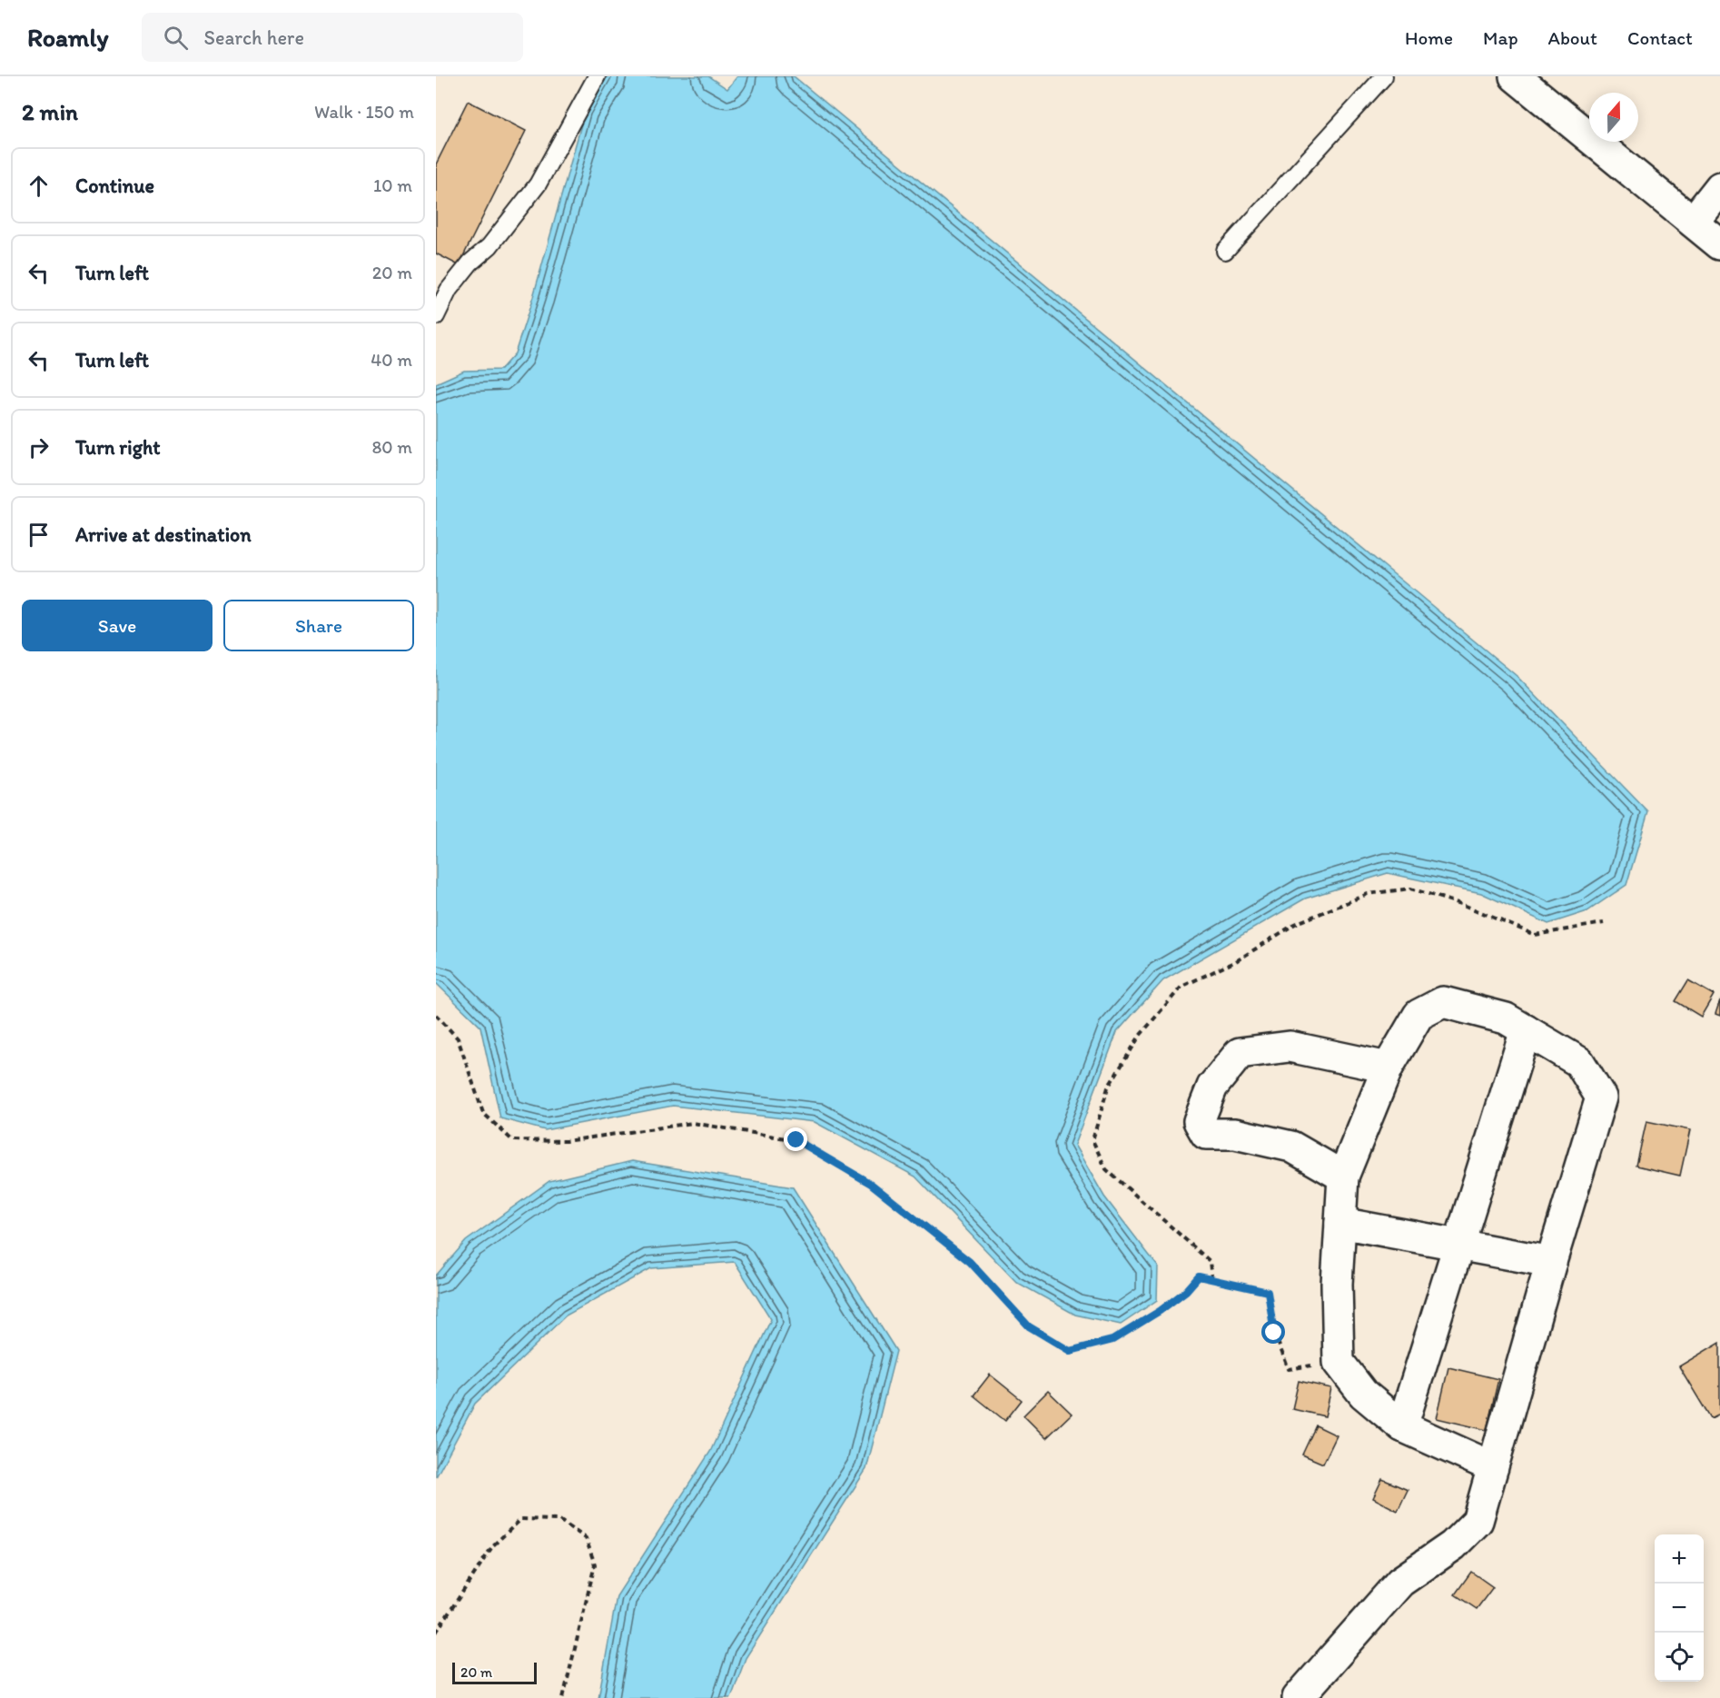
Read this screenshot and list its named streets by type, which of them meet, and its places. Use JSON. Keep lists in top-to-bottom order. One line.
{"scale_bar":"20 m","north":"top","page":{"header":"Roamly","search":"Search here","nav":["Home","Map","About","Contact"],"heading":["2 min","Walk · 150 m"],"list":[["Continue","10 m"],["Turn left","20 m"],["Turn left","40 m"],["Turn right","80 m"],"Arrive at destination"],"buttons":["Save","Share"],"map_buttons":["+","−"],"scale":"20 m"}}
